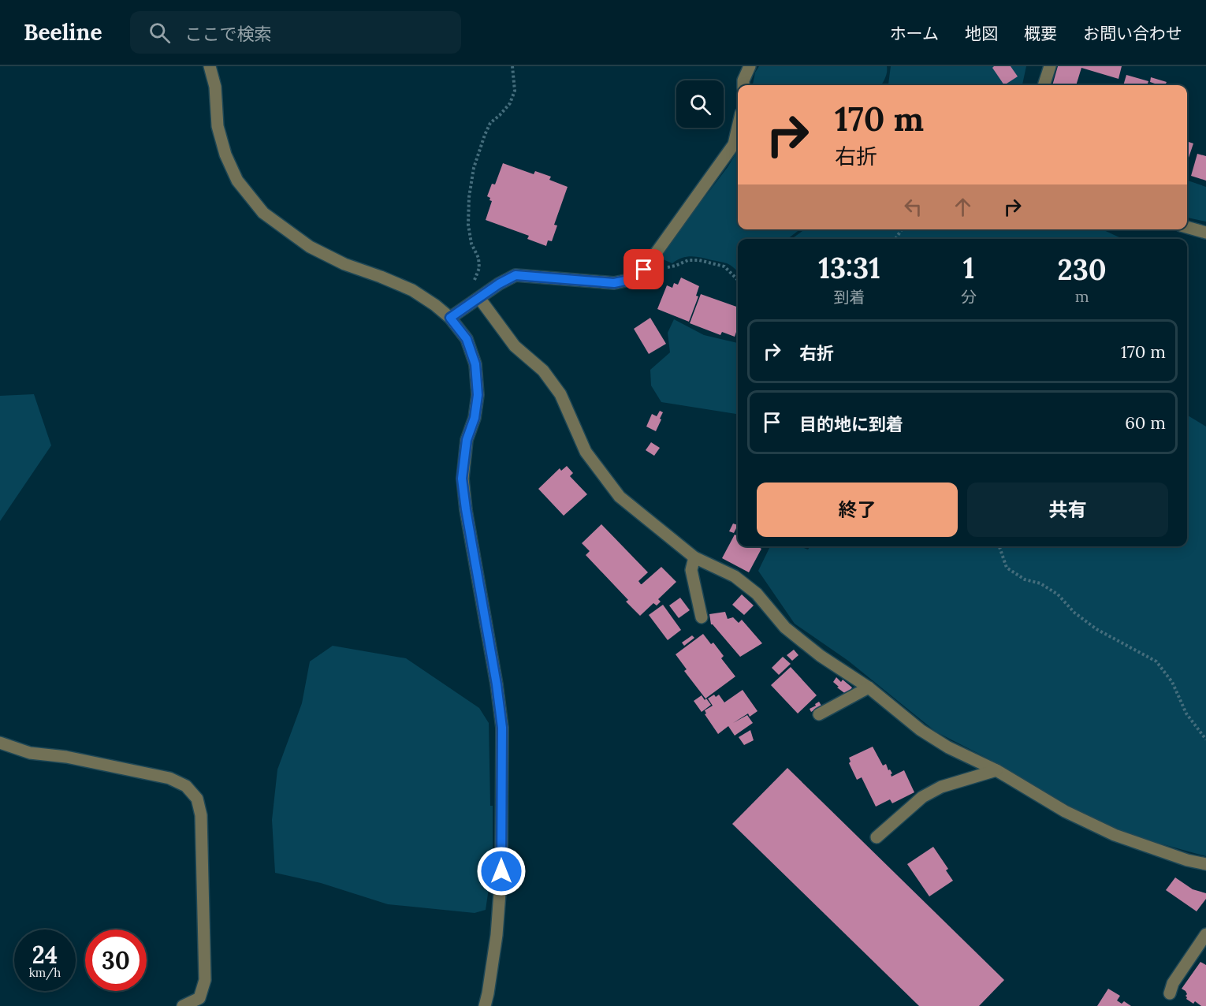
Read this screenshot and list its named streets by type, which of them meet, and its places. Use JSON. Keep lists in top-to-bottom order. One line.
{"page":{"header":"Beeline","search":"ここで検索","nav":["ホーム","地図","概要","お問い合わせ"],"turn":["170 m","右折"],"eta":["13:31","到着","1","分","230","m"],"list":[{"name":"右折","value":"170 m"},{"name":"目的地に到着","value":"60 m"}],"buttons":["終了","共有"],"speed":"24 km/h","limit":"30"}}
